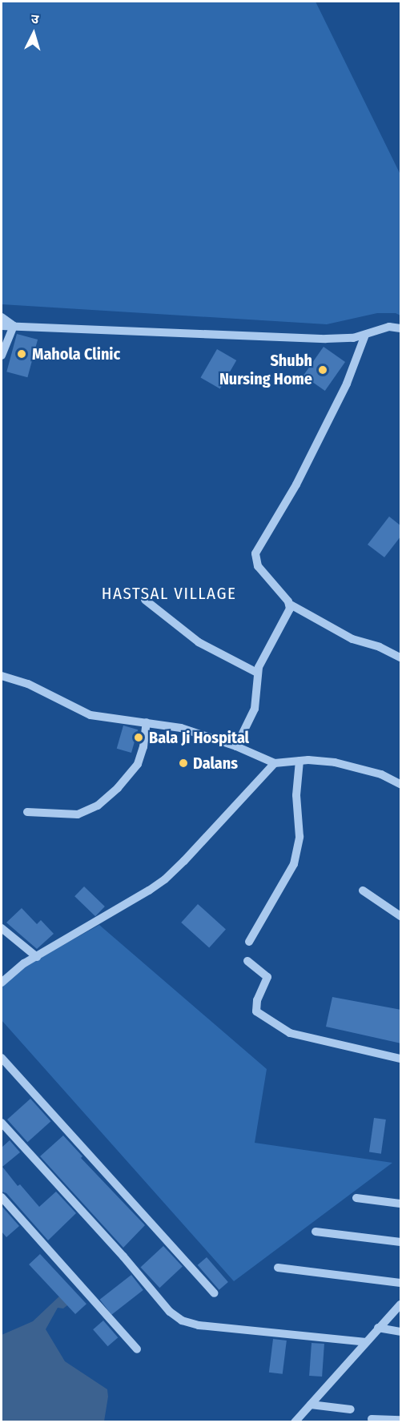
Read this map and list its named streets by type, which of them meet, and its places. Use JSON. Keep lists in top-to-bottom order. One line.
{"districts":["HASTSAL VILLAGE"],"places":["Mahola Clinic","Shubh Nursing Home","Bala Ji Hospital","Dalans"],"north":"top"}
